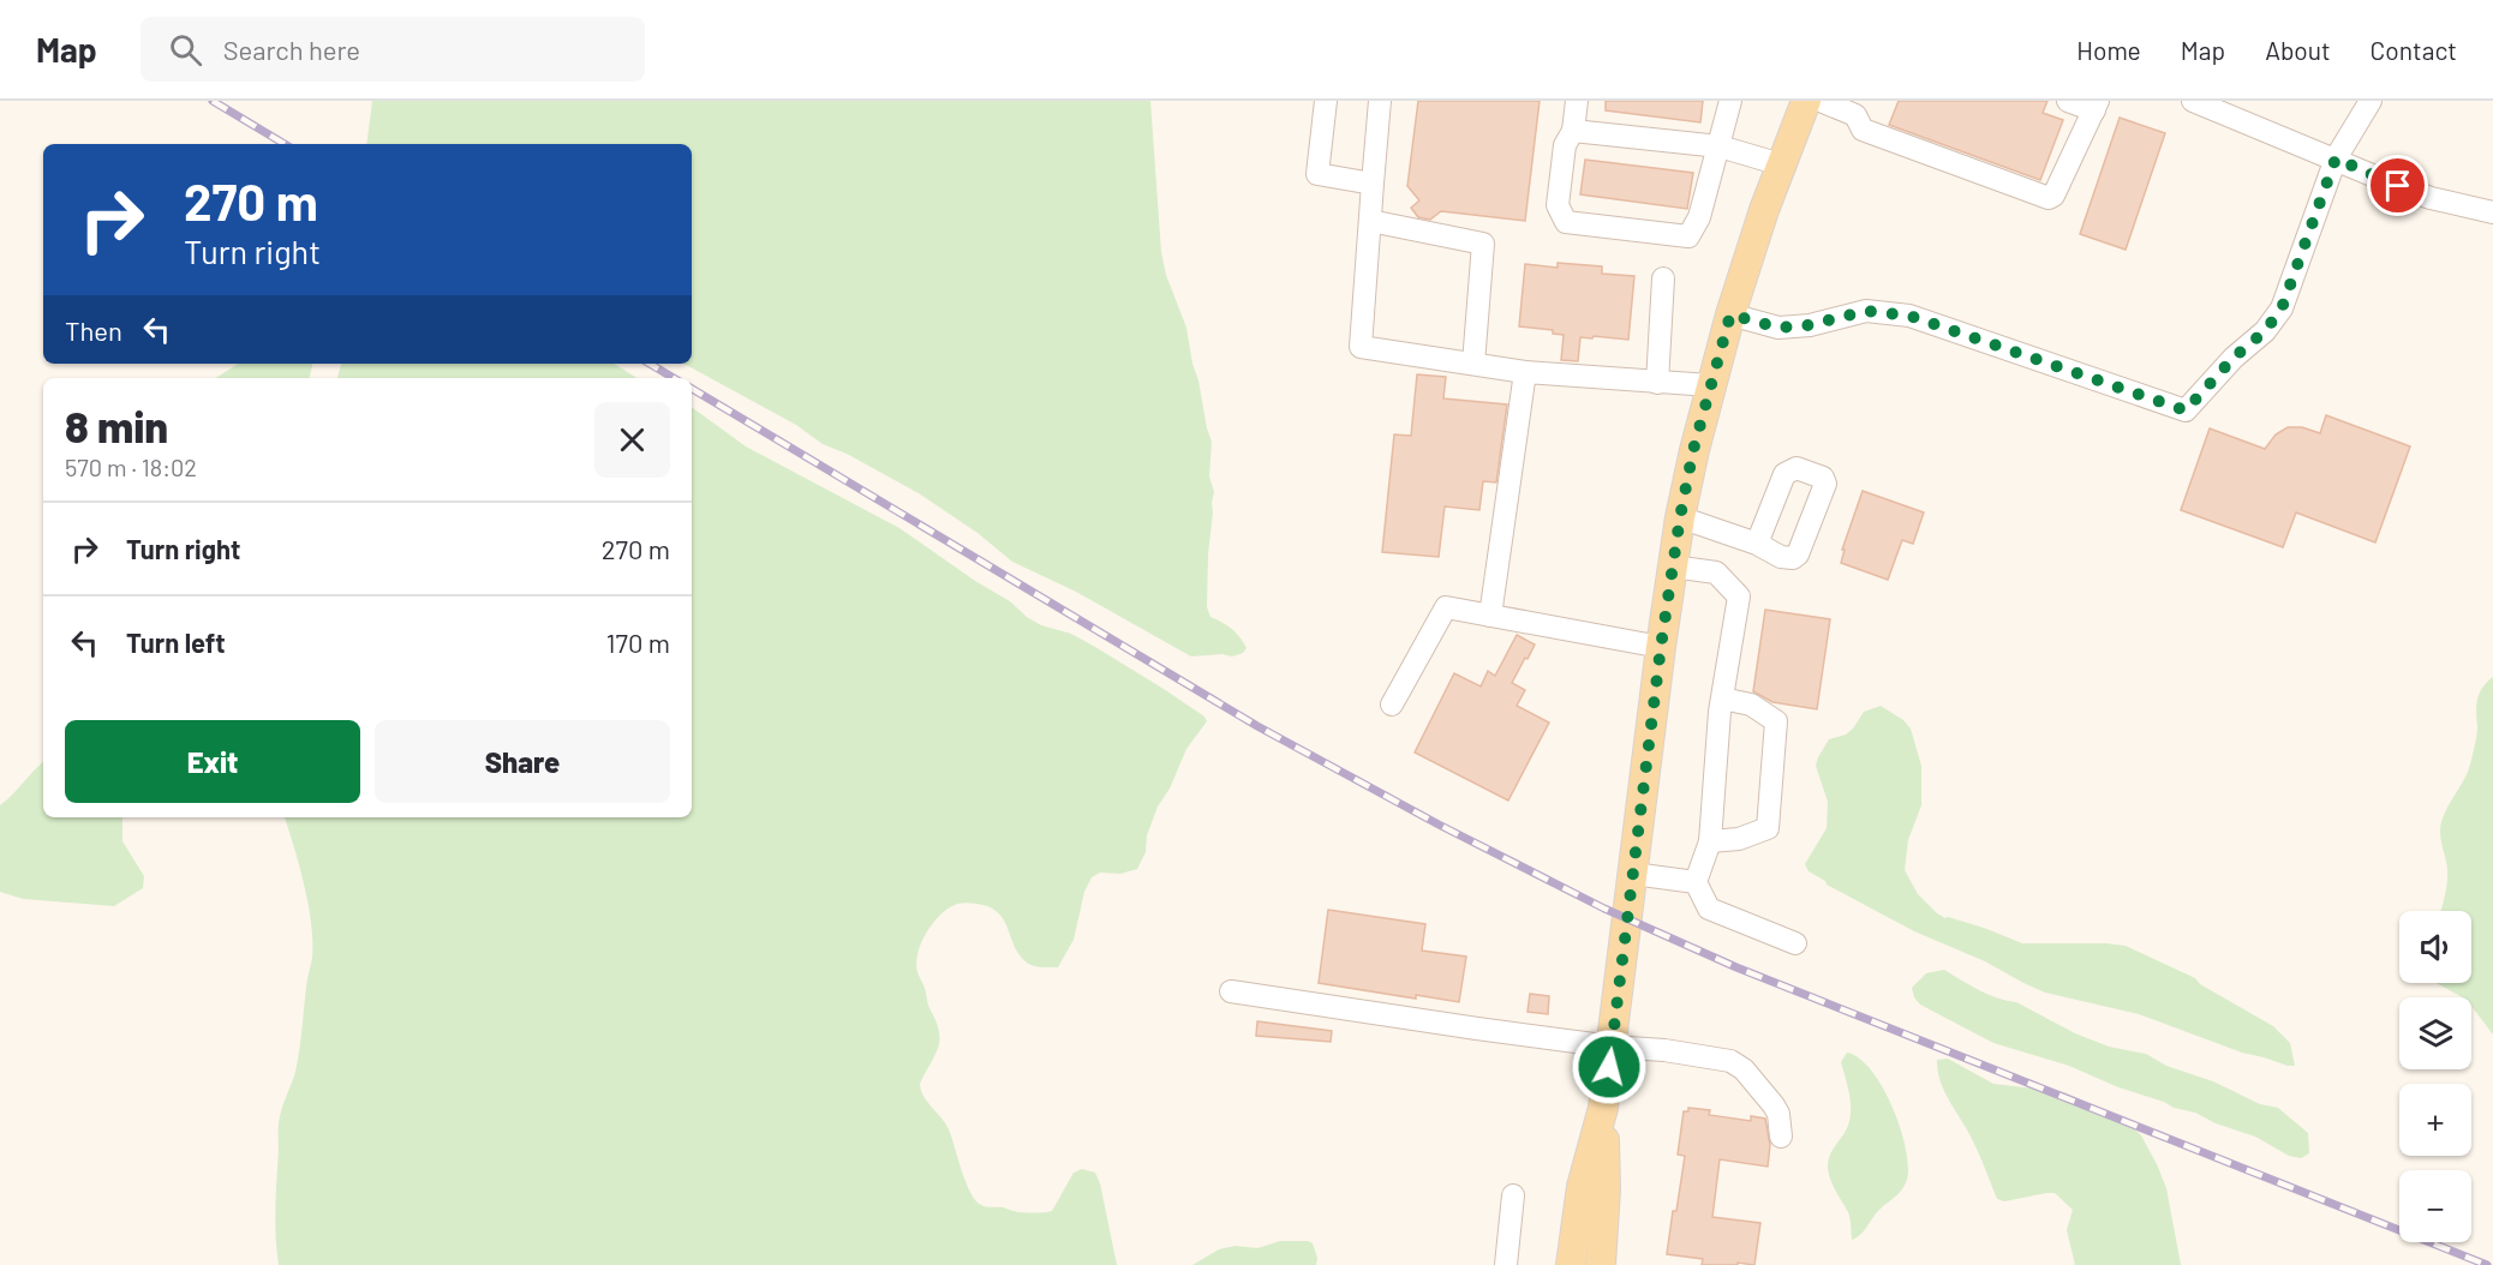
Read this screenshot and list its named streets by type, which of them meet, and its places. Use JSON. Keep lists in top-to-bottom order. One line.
{"page":{"header":"Map","search":"Search here","nav":["Home","Map","About","Contact"],"turn":["270 m","Turn right"],"then":"Then","heading":["8 min","570 m · 18:02"],"list":[{"name":"Turn right","value":"270 m"},{"name":"Turn left","value":"170 m"}],"buttons":["Exit","Share"],"map_buttons":["+","−"]}}
